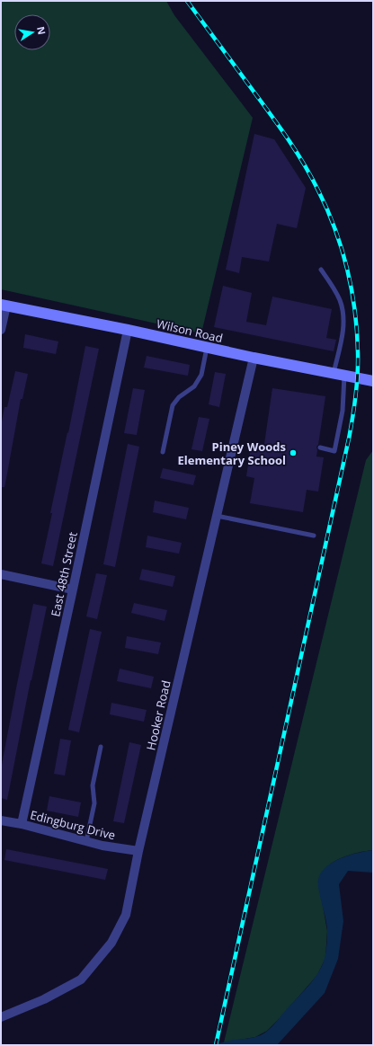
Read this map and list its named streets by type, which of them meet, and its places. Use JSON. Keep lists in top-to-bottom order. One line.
{"streets":{"street":["Wilson Road","East 48th Street","Hooker Road","Edingburg Drive"]},"crossings":[["Wilson Road","East 48th Street"],["Wilson Road","Hooker Road"],["East 48th Street","Edingburg Drive"],["Hooker Road","Edingburg Drive"]],"places":["Piney Woods Elementary School"],"north":"right"}
